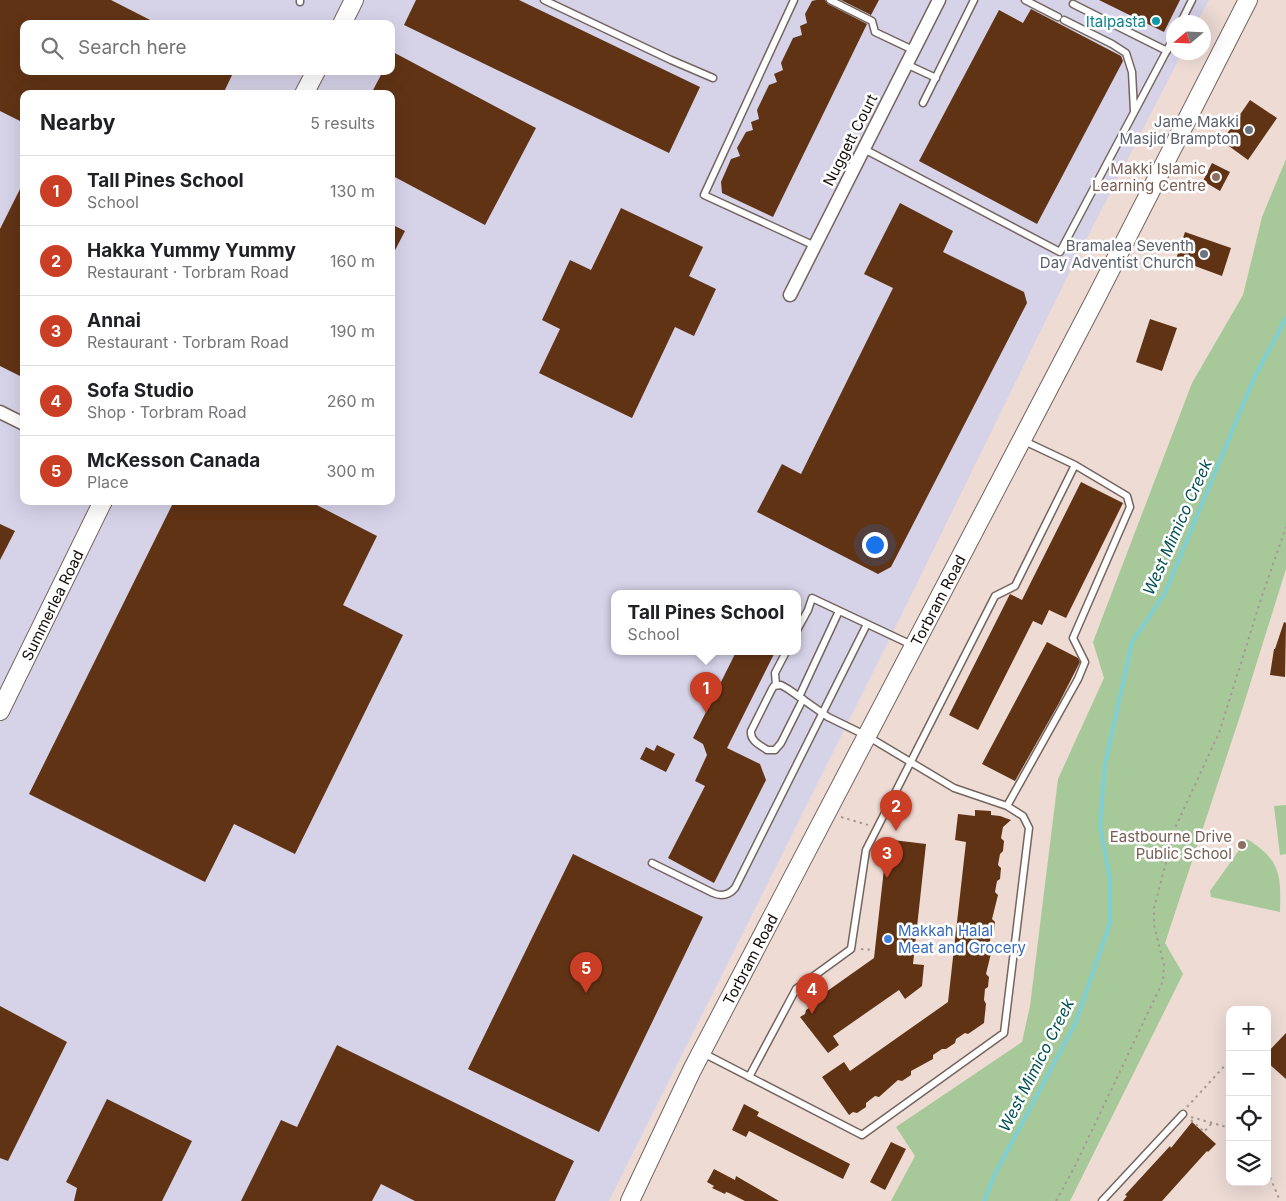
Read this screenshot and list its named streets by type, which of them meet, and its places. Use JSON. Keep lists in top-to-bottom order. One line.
{"streets":{"main road":["Torbram Road","Summerlea Road"],"street":["Nuggett Court"]},"water":["West Mimico Creek"],"places":["Italpasta","Jame Makki Masjid Brampton","Makki Islamic Learning Centre","Bramalea Seventh Day Adventist Church","Eastbourne Drive Public School","Makkah Halal Meat and Grocery"],"north":"left","page":{"search":"Search here","heading":["Nearby","5 results"],"list":[{"mark":"1","name":"Tall Pines School","note":"School","value":"130 m"},{"mark":"2","name":"Hakka Yummy Yummy","note":"Restaurant · Torbram Road","value":"160 m"},{"mark":"3","name":"Annai","note":"Restaurant · Torbram Road","value":"190 m"},{"mark":"4","name":"Sofa Studio","note":"Shop · Torbram Road","value":"260 m"},{"mark":"5","name":"McKesson Canada","note":"Place","value":"300 m"}],"popup":["Tall Pines School","School"],"pins":["1","2","3","5","4"],"map_buttons":["+","−"]}}
